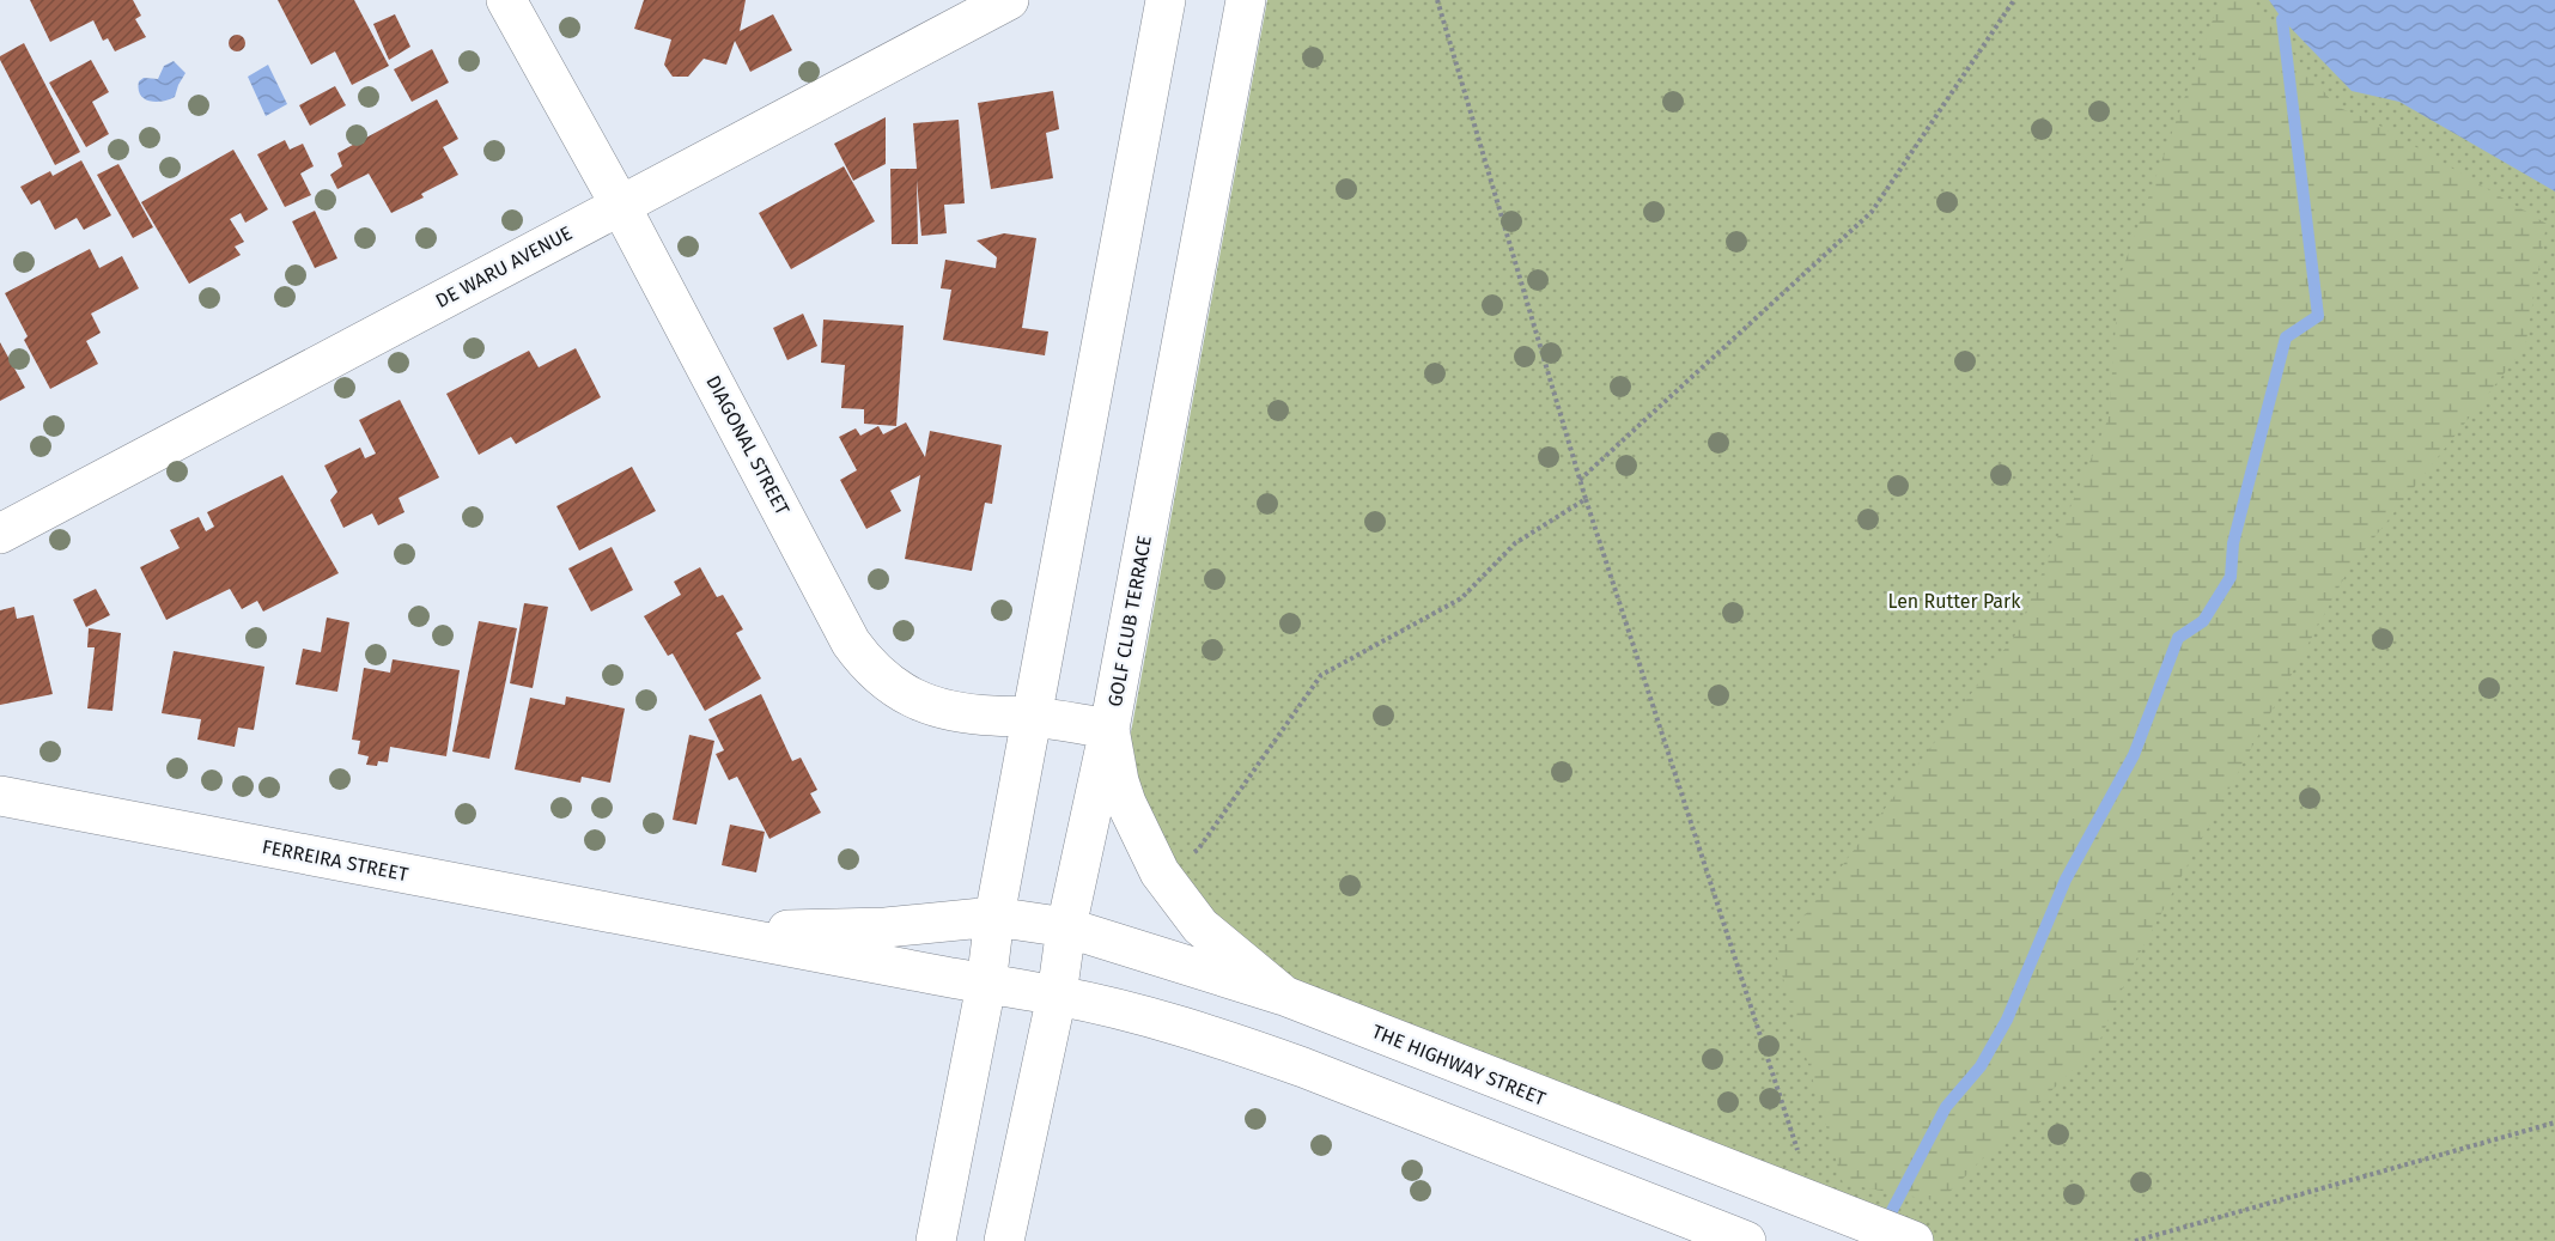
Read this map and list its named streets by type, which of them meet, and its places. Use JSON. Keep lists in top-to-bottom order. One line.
{"streets":{"street":["DE WARU AVENUE","DIAGONAL STREET","GOLF CLUB TERRACE","FERREIRA STREET","THE HIGHWAY STREET"]},"crossings":[["DE WARU AVENUE","DIAGONAL STREET"],["DIAGONAL STREET","GOLF CLUB TERRACE"],["GOLF CLUB TERRACE","THE HIGHWAY STREET"],["FERREIRA STREET","THE HIGHWAY STREET"]],"parks":["Len Rutter Park"]}
